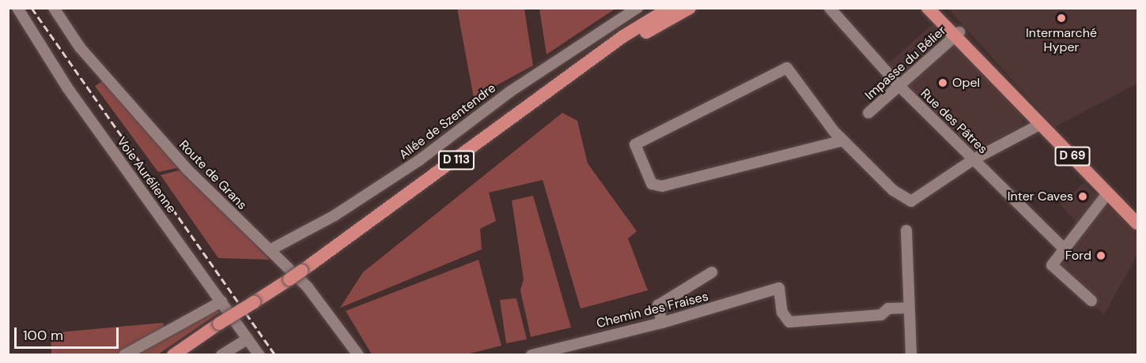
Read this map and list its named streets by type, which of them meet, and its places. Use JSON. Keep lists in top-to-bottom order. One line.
{"streets":{"main road":["D 69","D 113"],"street":["Impasse du Bélier","Allée de Szentendre","Rue des Pâtres","Voie Aurélienne","Route de Grans","Chemin des Fraises"]},"crossings":[["Impasse du Bélier","Rue des Pâtres"],["Impasse du Bélier","D 69"],["Allée de Szentendre","Route de Grans"]],"places":["Intermarché Hyper","Opel","Inter Caves","Ford"],"scale_bar":"100 m"}
